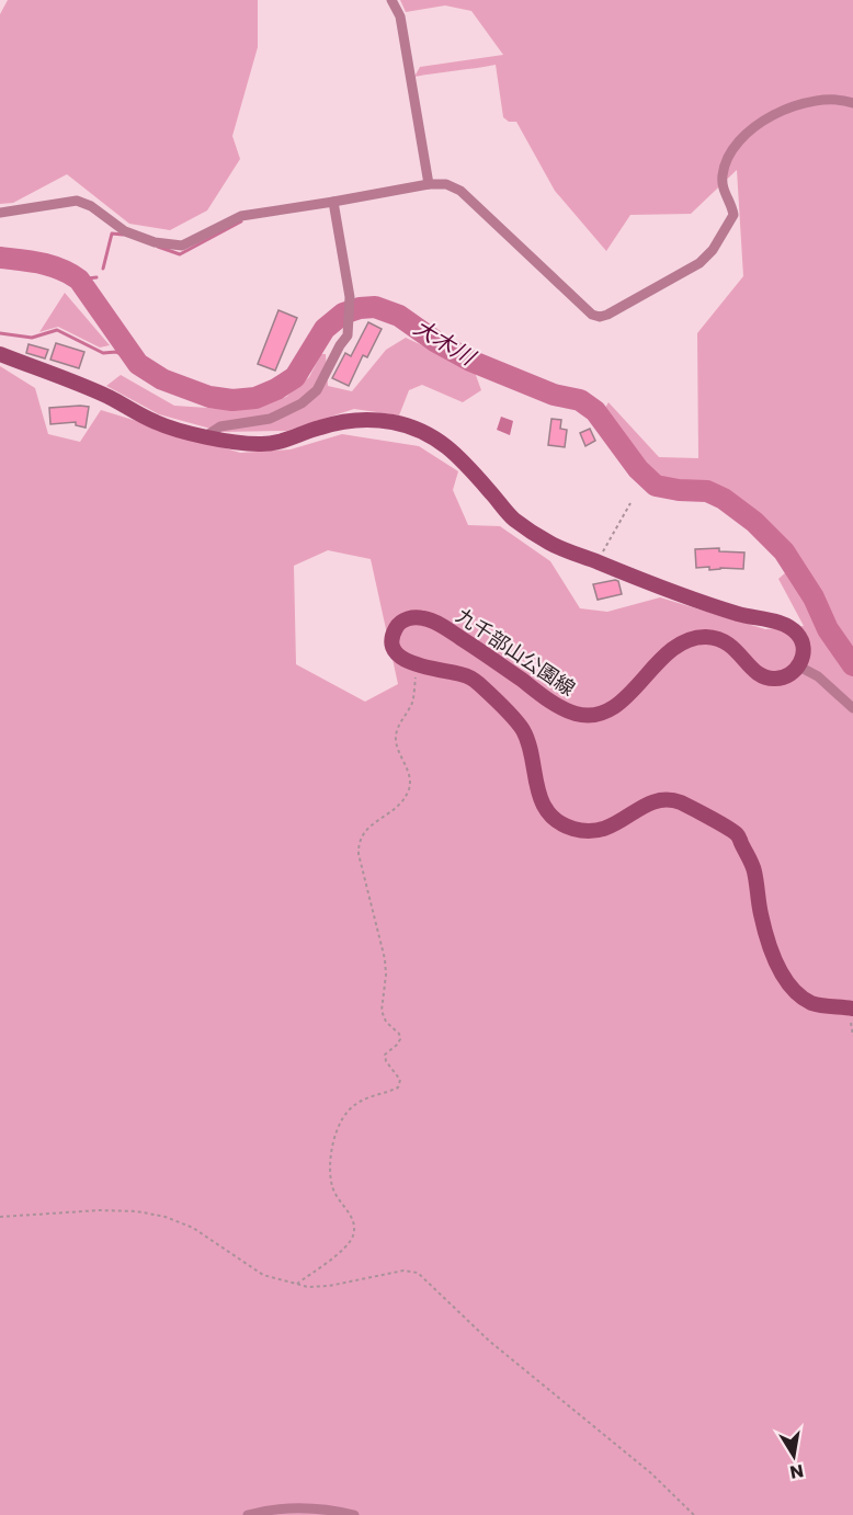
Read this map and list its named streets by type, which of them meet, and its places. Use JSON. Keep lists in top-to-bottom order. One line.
{"streets":{"main road":["九千部山公園線"]},"water":["大木川"],"north":"bottom"}
